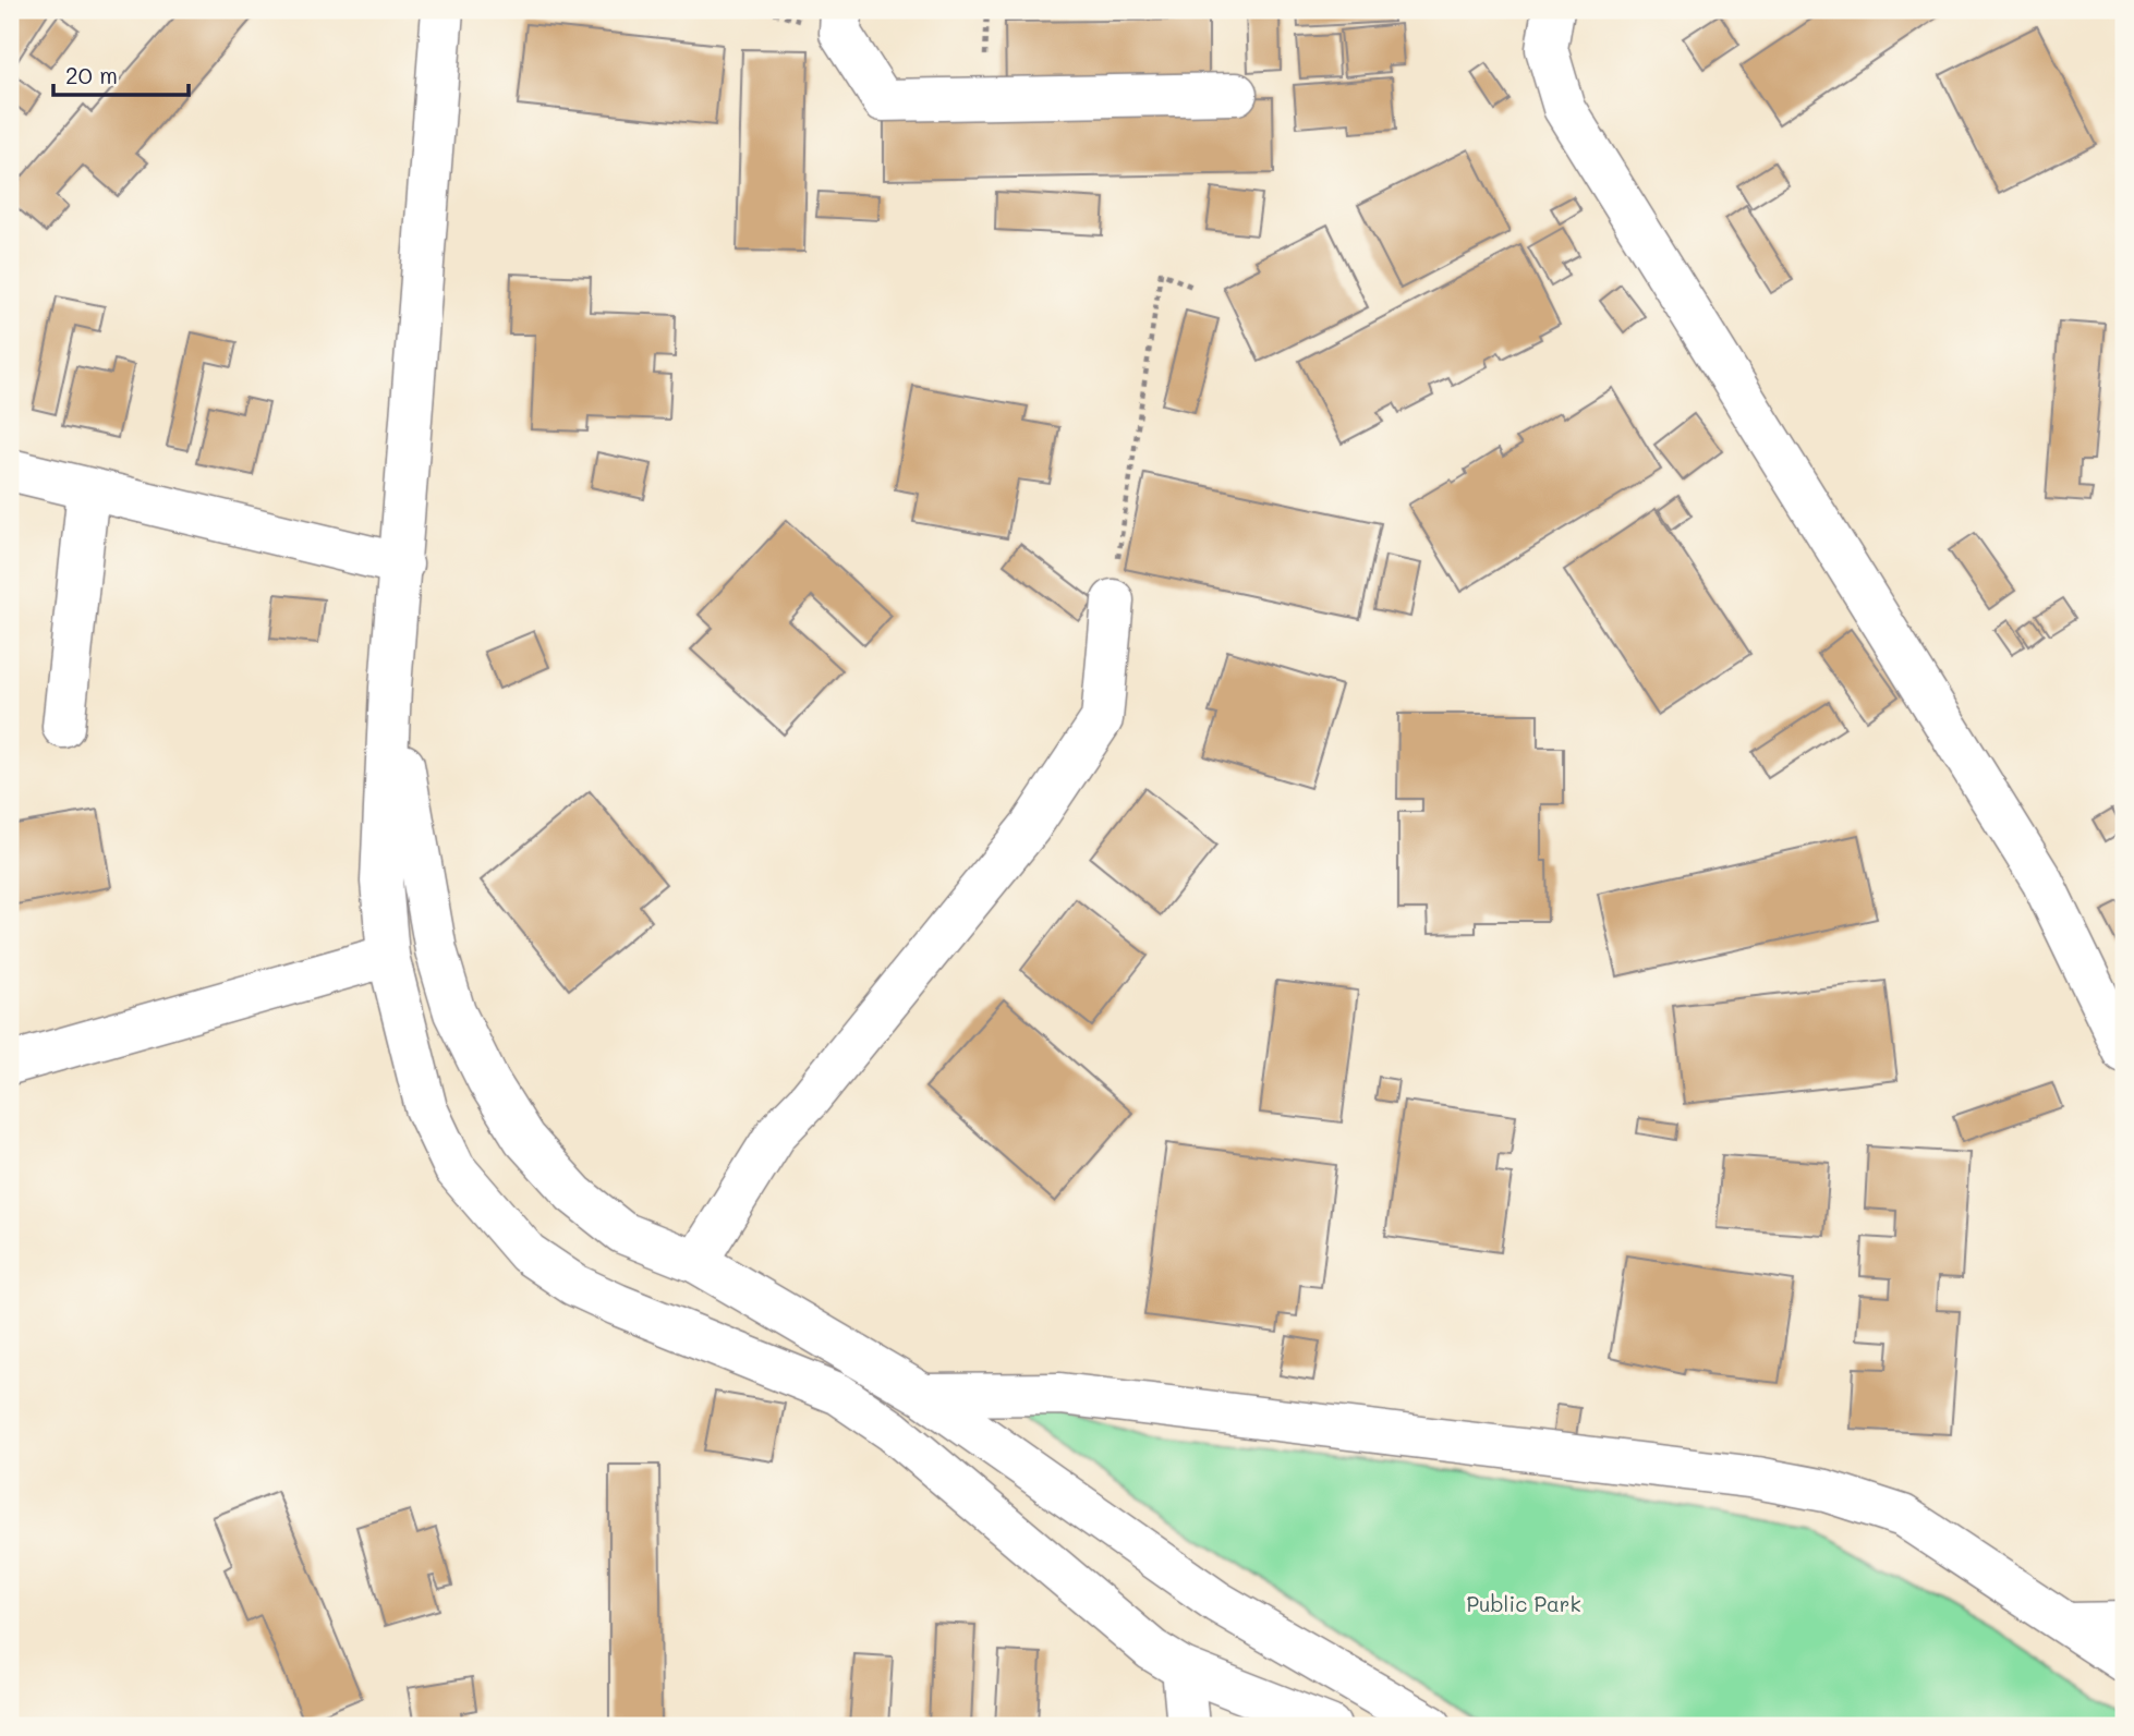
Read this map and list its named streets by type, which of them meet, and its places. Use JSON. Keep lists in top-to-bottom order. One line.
{"parks":["Public Park"],"scale_bar":"20 m"}
